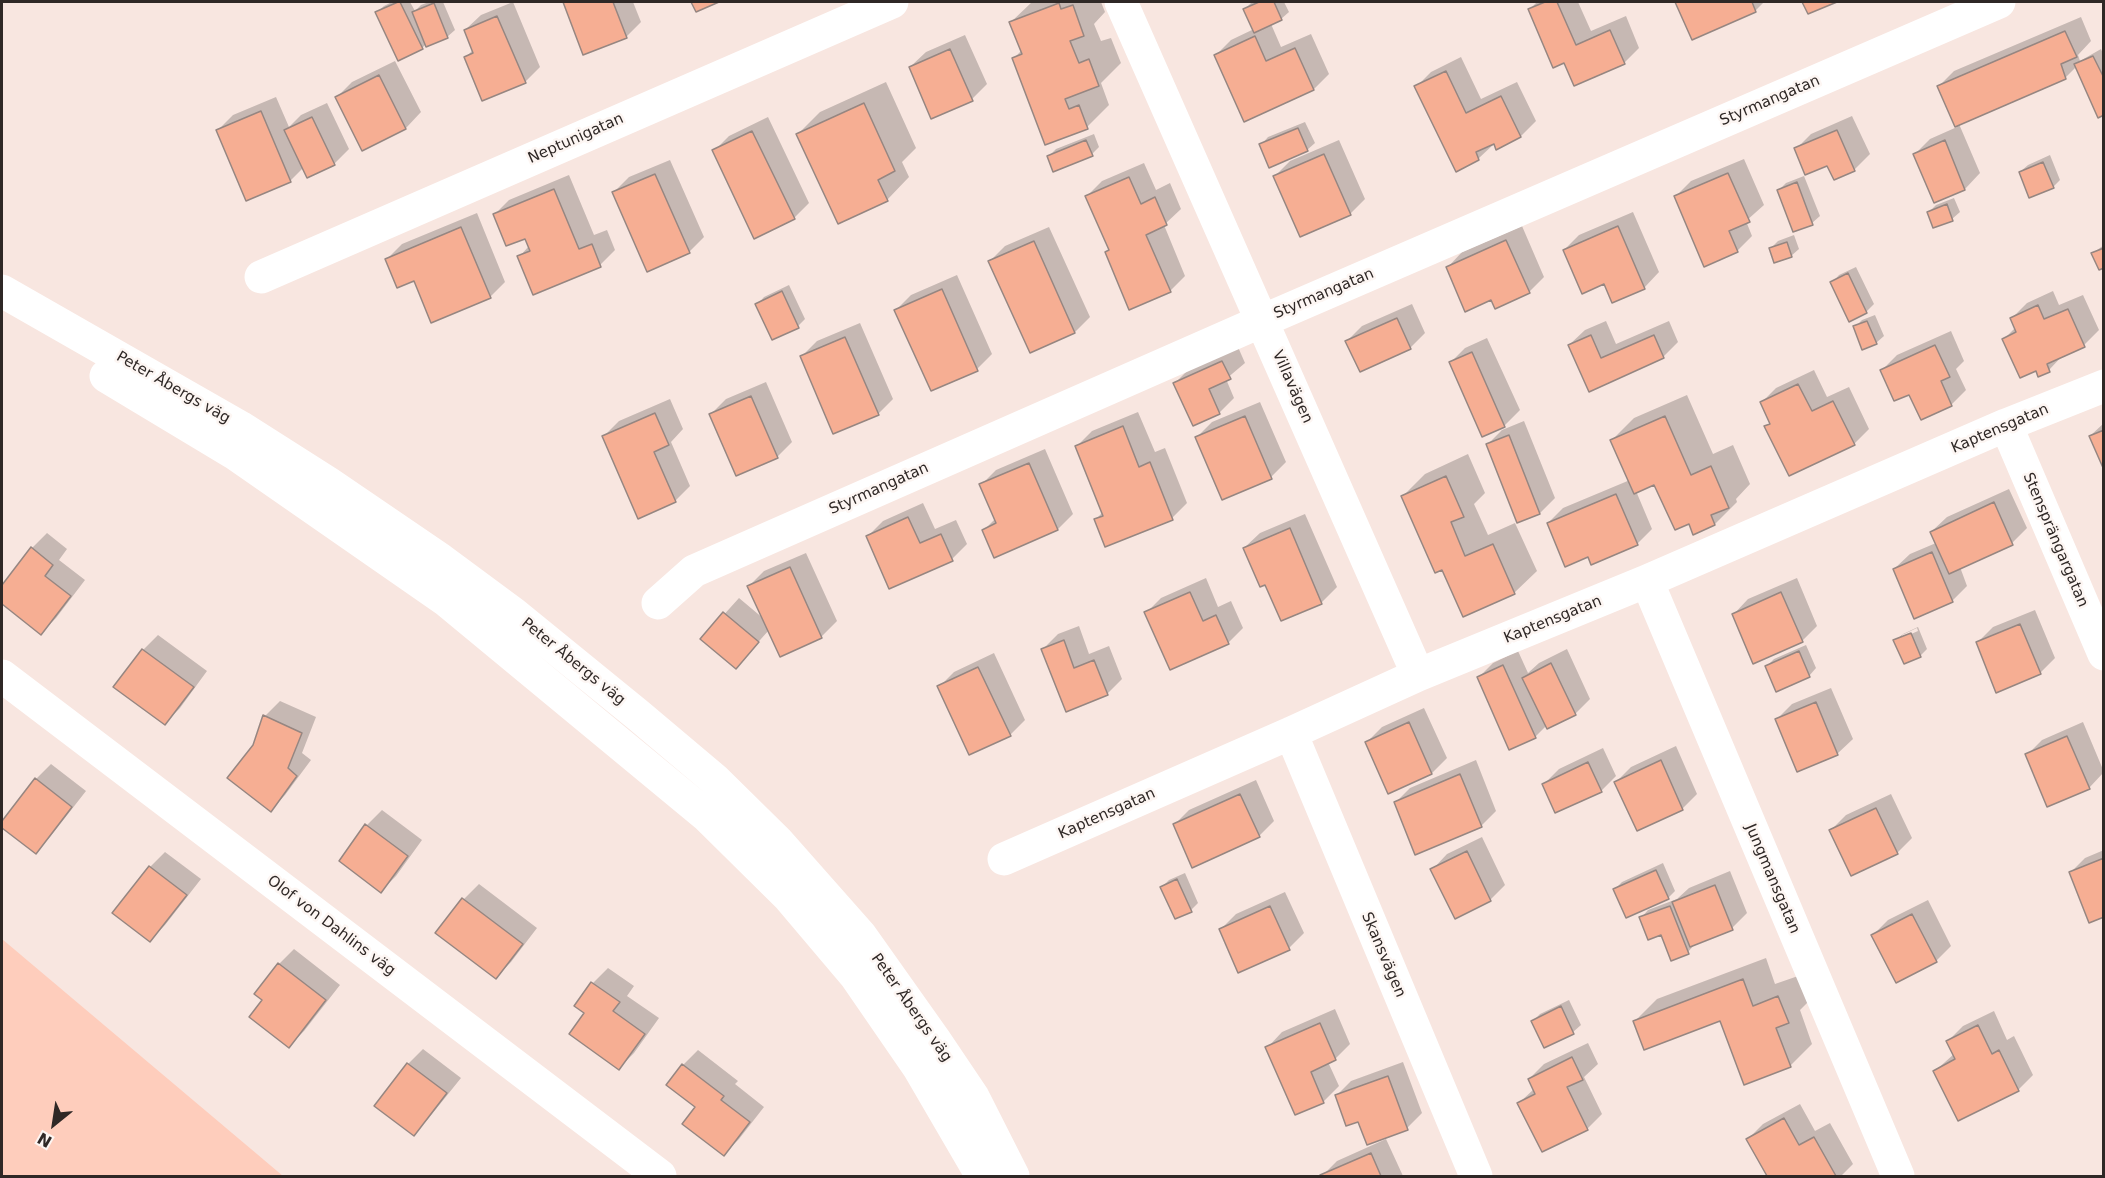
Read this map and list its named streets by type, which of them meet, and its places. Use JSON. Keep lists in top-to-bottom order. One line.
{"streets":{"street":["Styrmangatan","Neptunigatan","Villavägen","Peter Åbergs väg","Kaptensgatan","Stensprängargatan","Jungmansgatan","Olof von Dahlins väg","Skansvägen"]},"crossings":[["Styrmangatan","Villavägen"],["Villavägen","Kaptensgatan"],["Kaptensgatan","Stensprängargatan"],["Kaptensgatan","Jungmansgatan"],["Kaptensgatan","Skansvägen"]],"north":"bottom left"}
